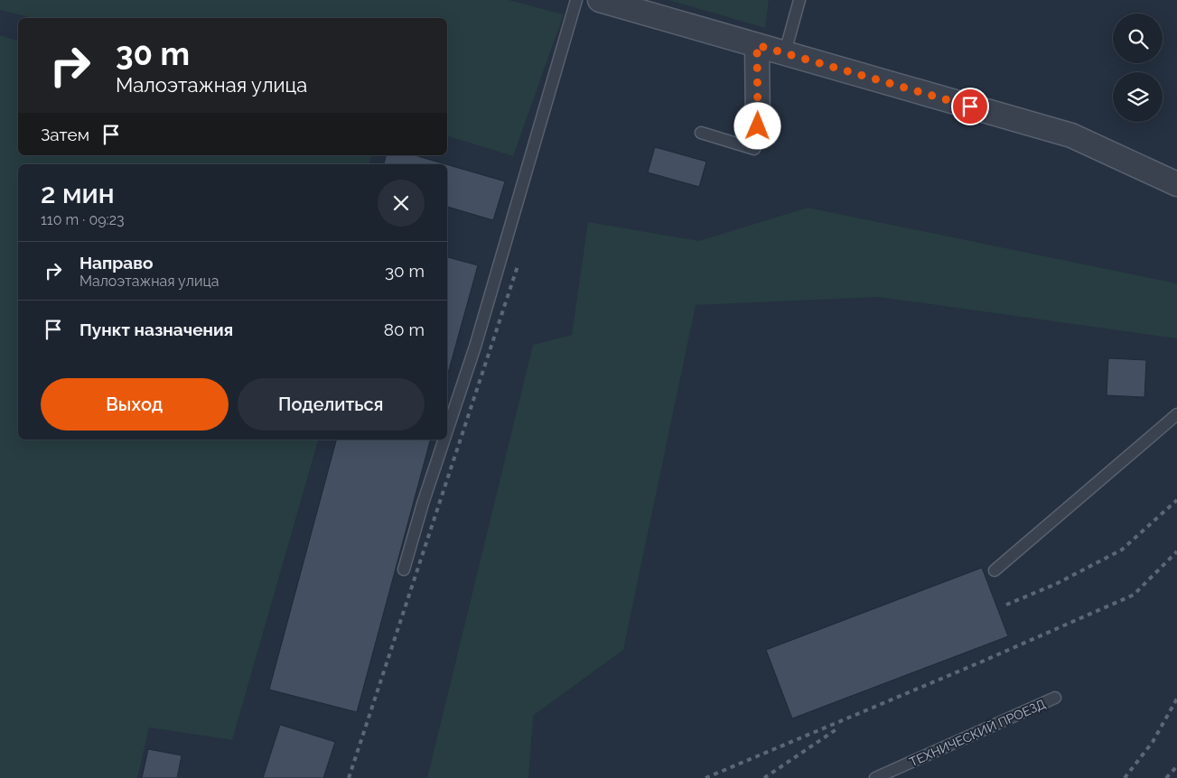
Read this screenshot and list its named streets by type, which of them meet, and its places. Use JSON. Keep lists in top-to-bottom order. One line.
{"streets":{"lane":["ТЕХНИЧЕСКИЙ ПРОЕЗД"]},"page":{"turn":["30 m","Малоэтажная улица"],"then":"Затем","heading":["2 мин","110 m · 09:23"],"list":[{"name":"Направо","note":"Малоэтажная улица","value":"30 m"},{"name":"Пункт назначения","value":"80 m"}],"buttons":["Выход","Поделиться"]}}
